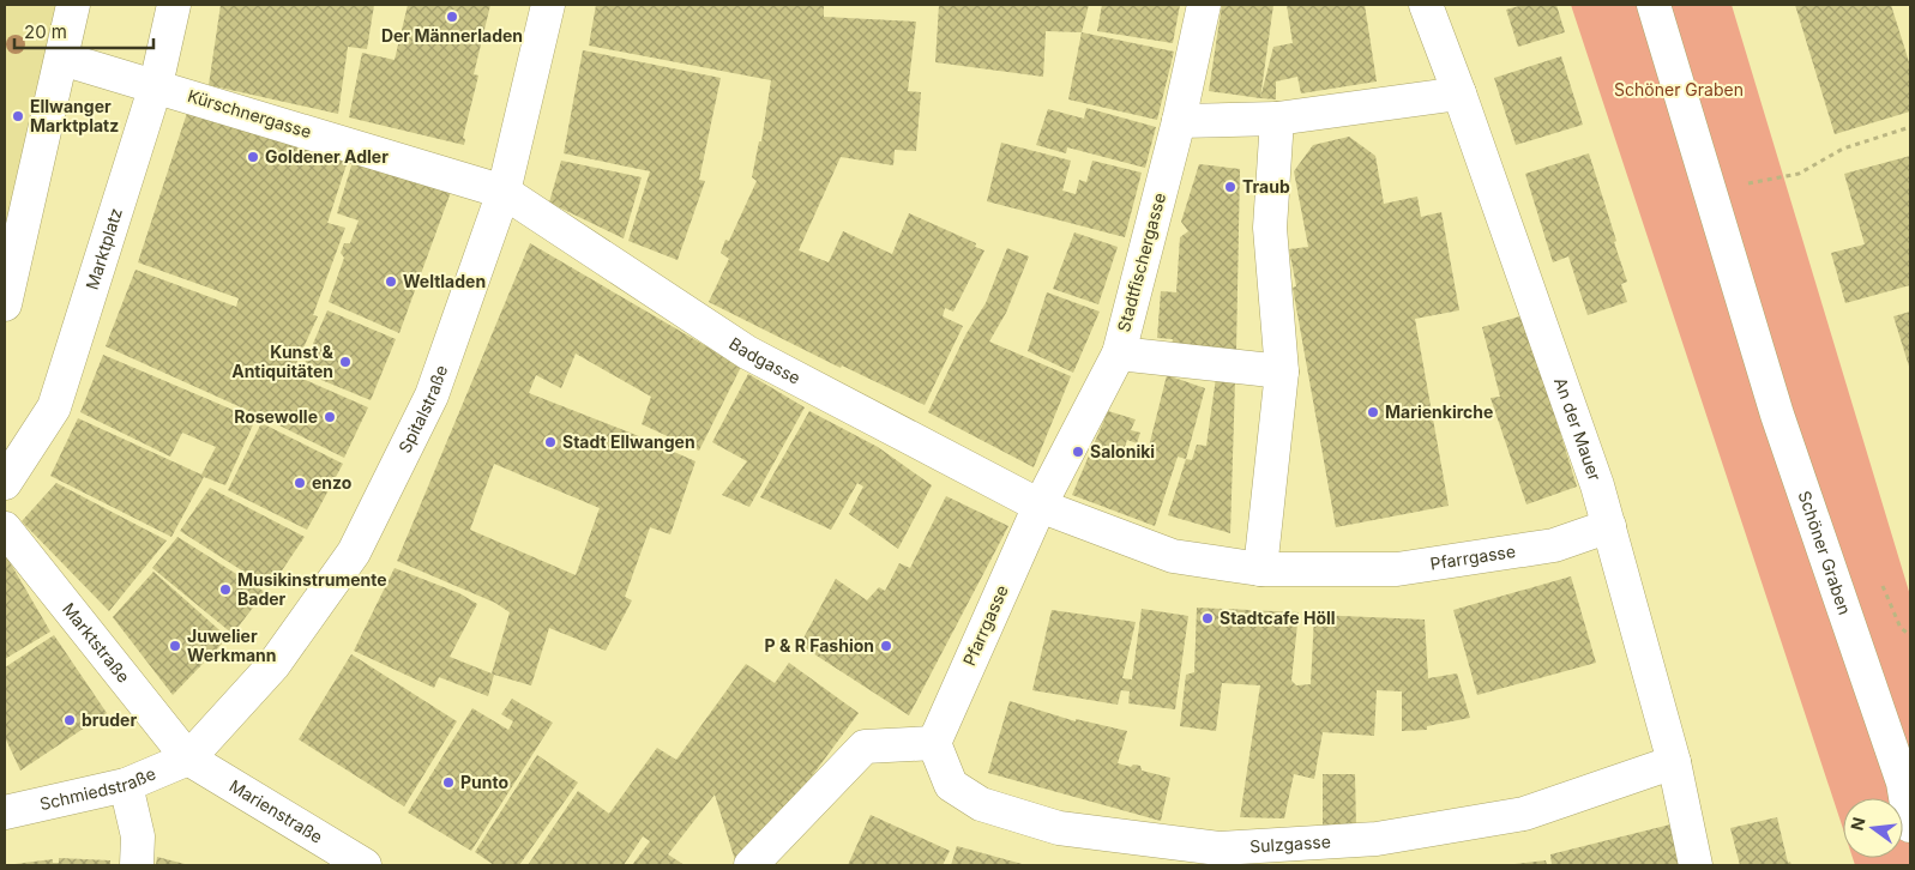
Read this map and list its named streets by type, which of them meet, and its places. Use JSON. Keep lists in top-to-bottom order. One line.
{"streets":{"street":["Kürschnergasse","Marktplatz","Stadtfischergasse","Badgasse","Spitalstraße","An der Mauer","Schöner Graben","Pfarrgasse","Marktstraße","Schmiedstraße","Marienstraße","Sulzgasse"]},"crossings":[["Kürschnergasse","Marktplatz"],["Kürschnergasse","Badgasse"],["Kürschnergasse","Spitalstraße"],["Stadtfischergasse","Badgasse"],["Stadtfischergasse","Pfarrgasse"],["Badgasse","Spitalstraße"],["Badgasse","Pfarrgasse"],["Spitalstraße","Marktstraße"],["Spitalstraße","Schmiedstraße"],["Spitalstraße","Marienstraße"],["An der Mauer","Pfarrgasse"],["An der Mauer","Sulzgasse"],["Pfarrgasse","Sulzgasse"],["Marktstraße","Schmiedstraße"],["Marktstraße","Marienstraße"],["Schmiedstraße","Marienstraße"]],"parks":["Schöner Graben"],"places":["Der Männerladen","Ellwanger Marktplatz","Goldener Adler","Traub","Weltladen","Kunst & Antiquitäten","Marienkirche","Rosewolle","Stadt Ellwangen","Saloniki","enzo","Musikinstrumente Bader","Stadtcafe Höll","Juwelier Werkmann","P & R Fashion","bruder","Punto"],"scale_bar":"20 m","north":"left"}
